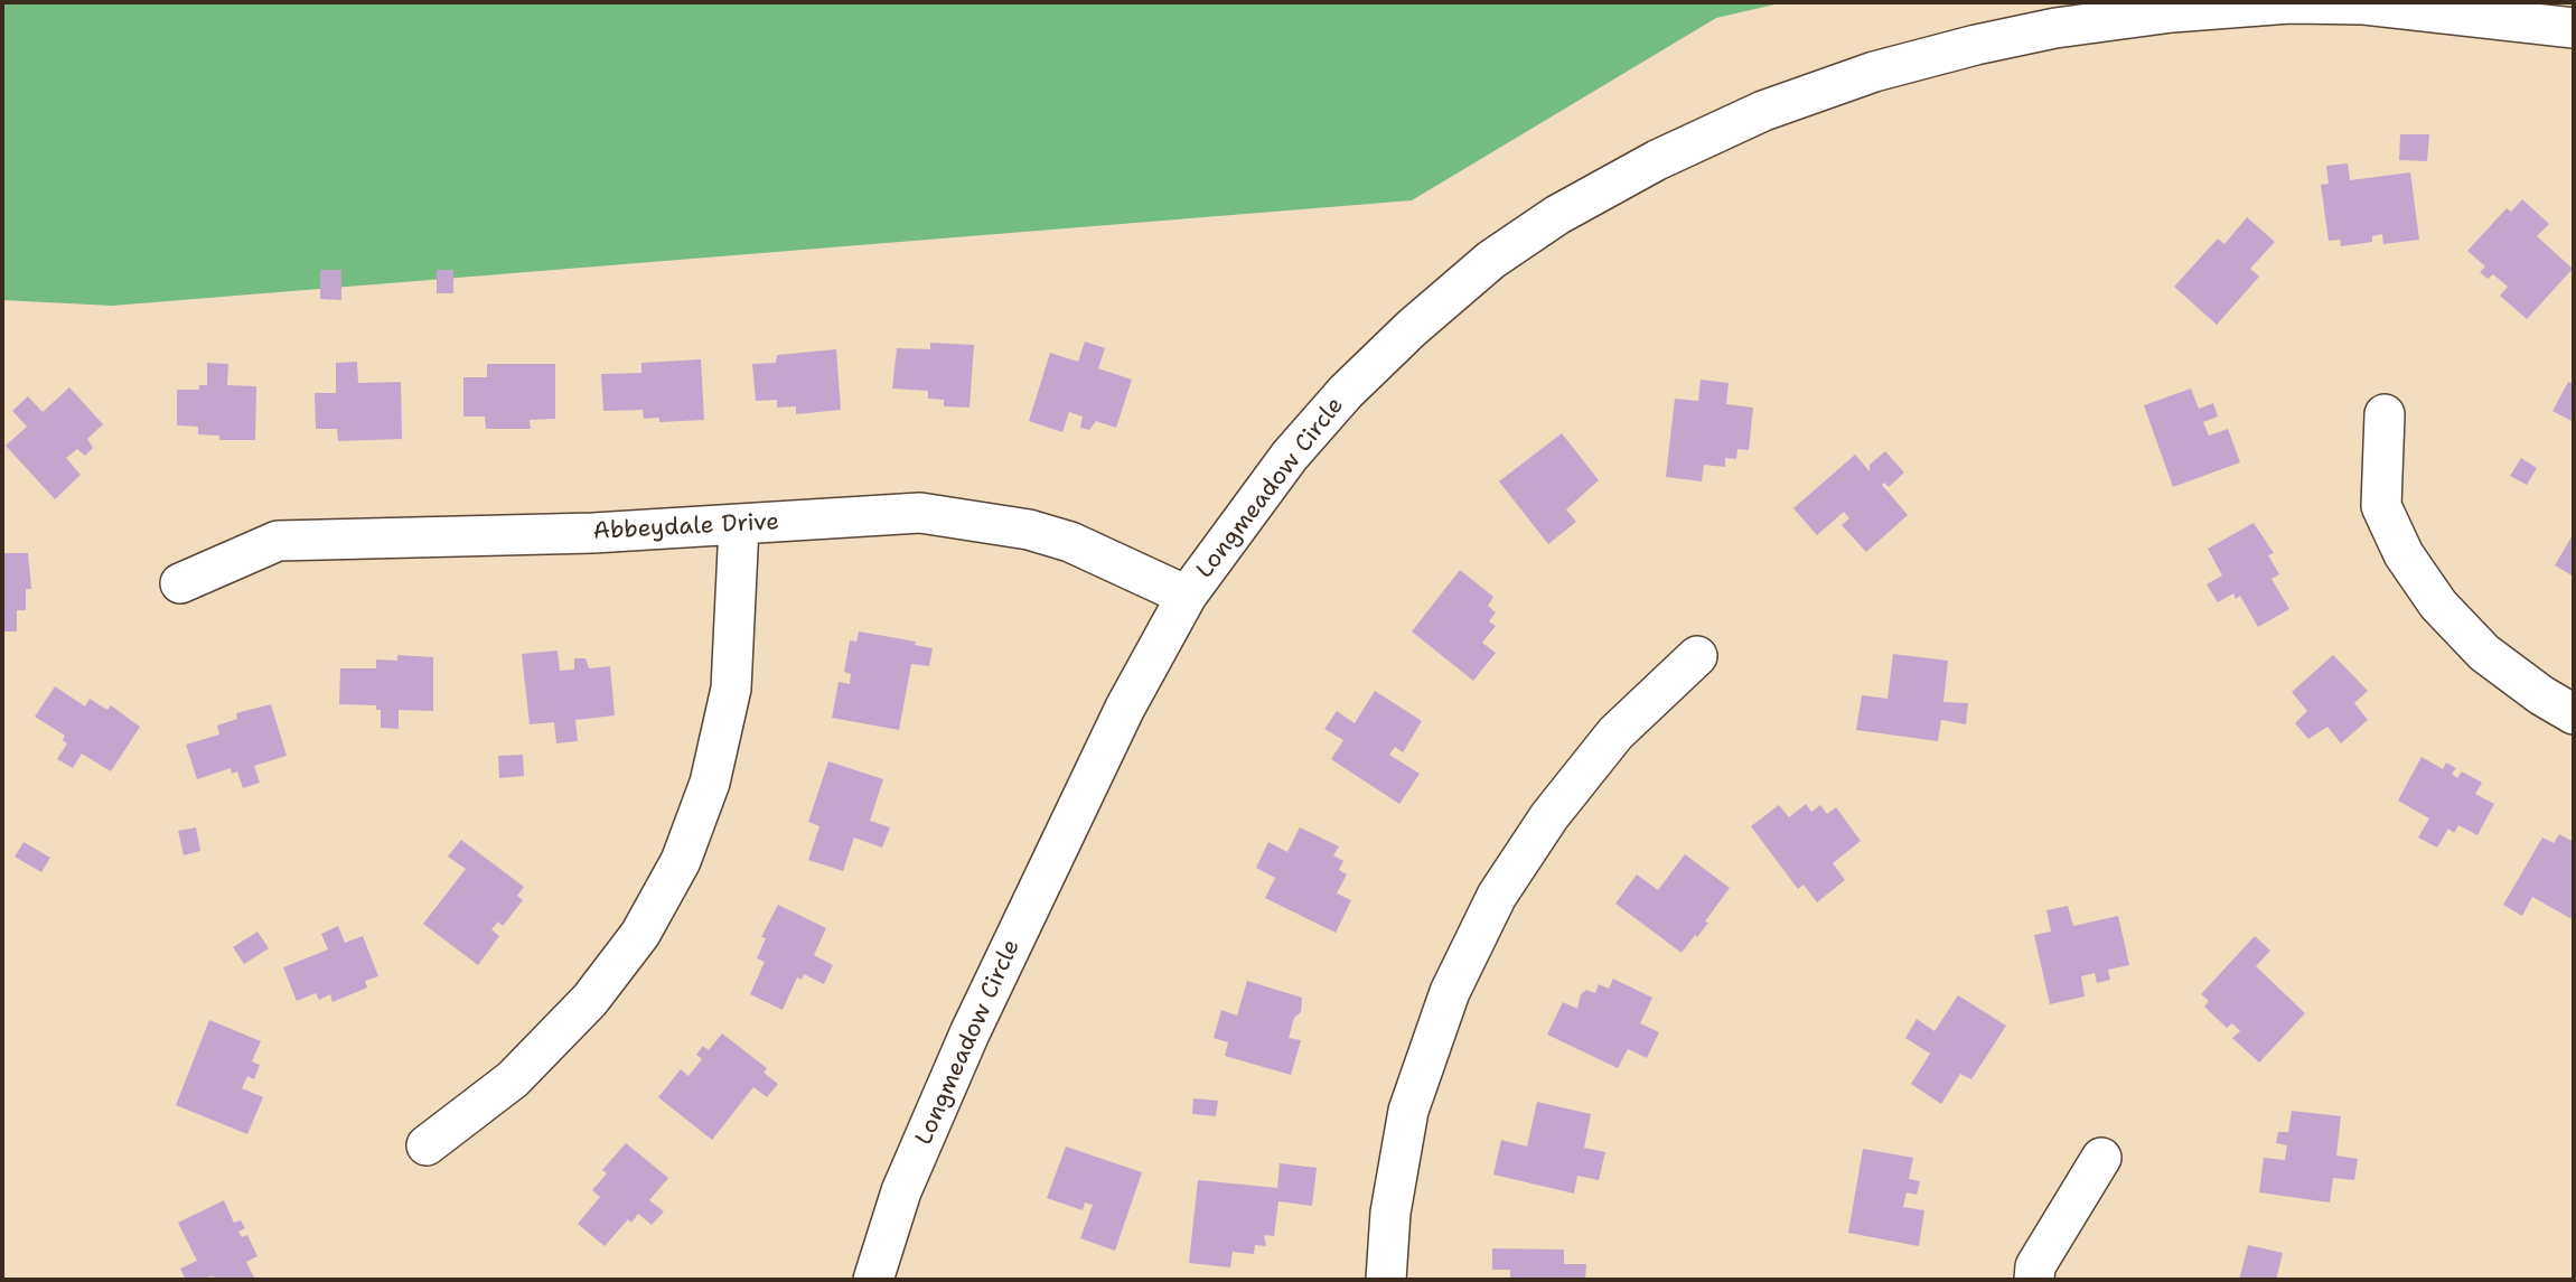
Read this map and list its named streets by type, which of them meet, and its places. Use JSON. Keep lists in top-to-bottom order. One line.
{"streets":{"street":["Longmeadow Circle","Abbeydale Drive"]},"crossings":[["Longmeadow Circle","Abbeydale Drive"]]}
